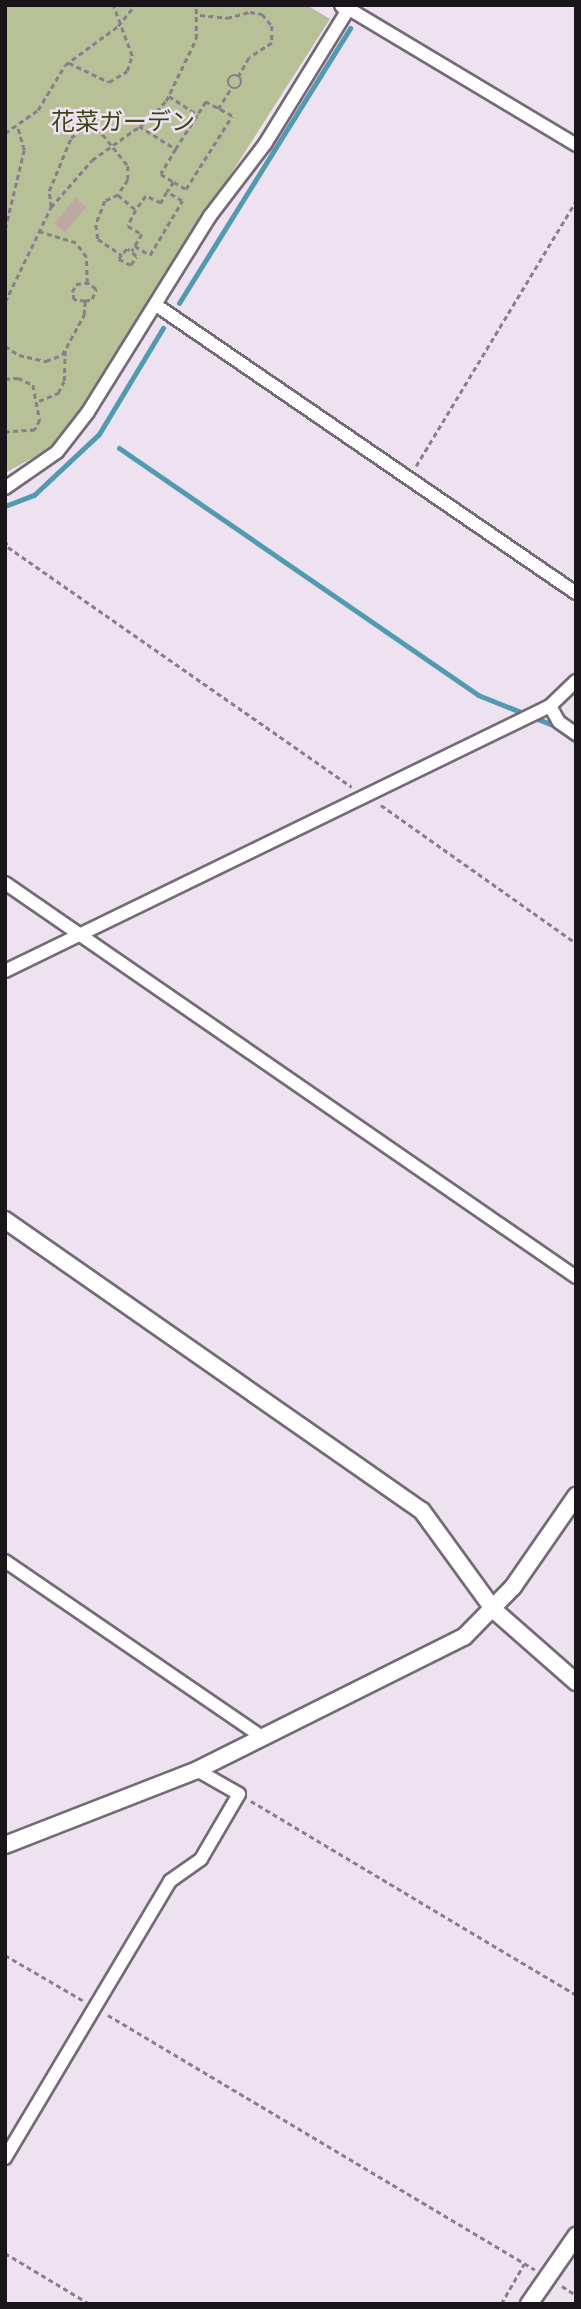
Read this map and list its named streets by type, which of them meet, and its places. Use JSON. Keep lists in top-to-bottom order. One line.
{"parks":["花菜ガーデン"]}
